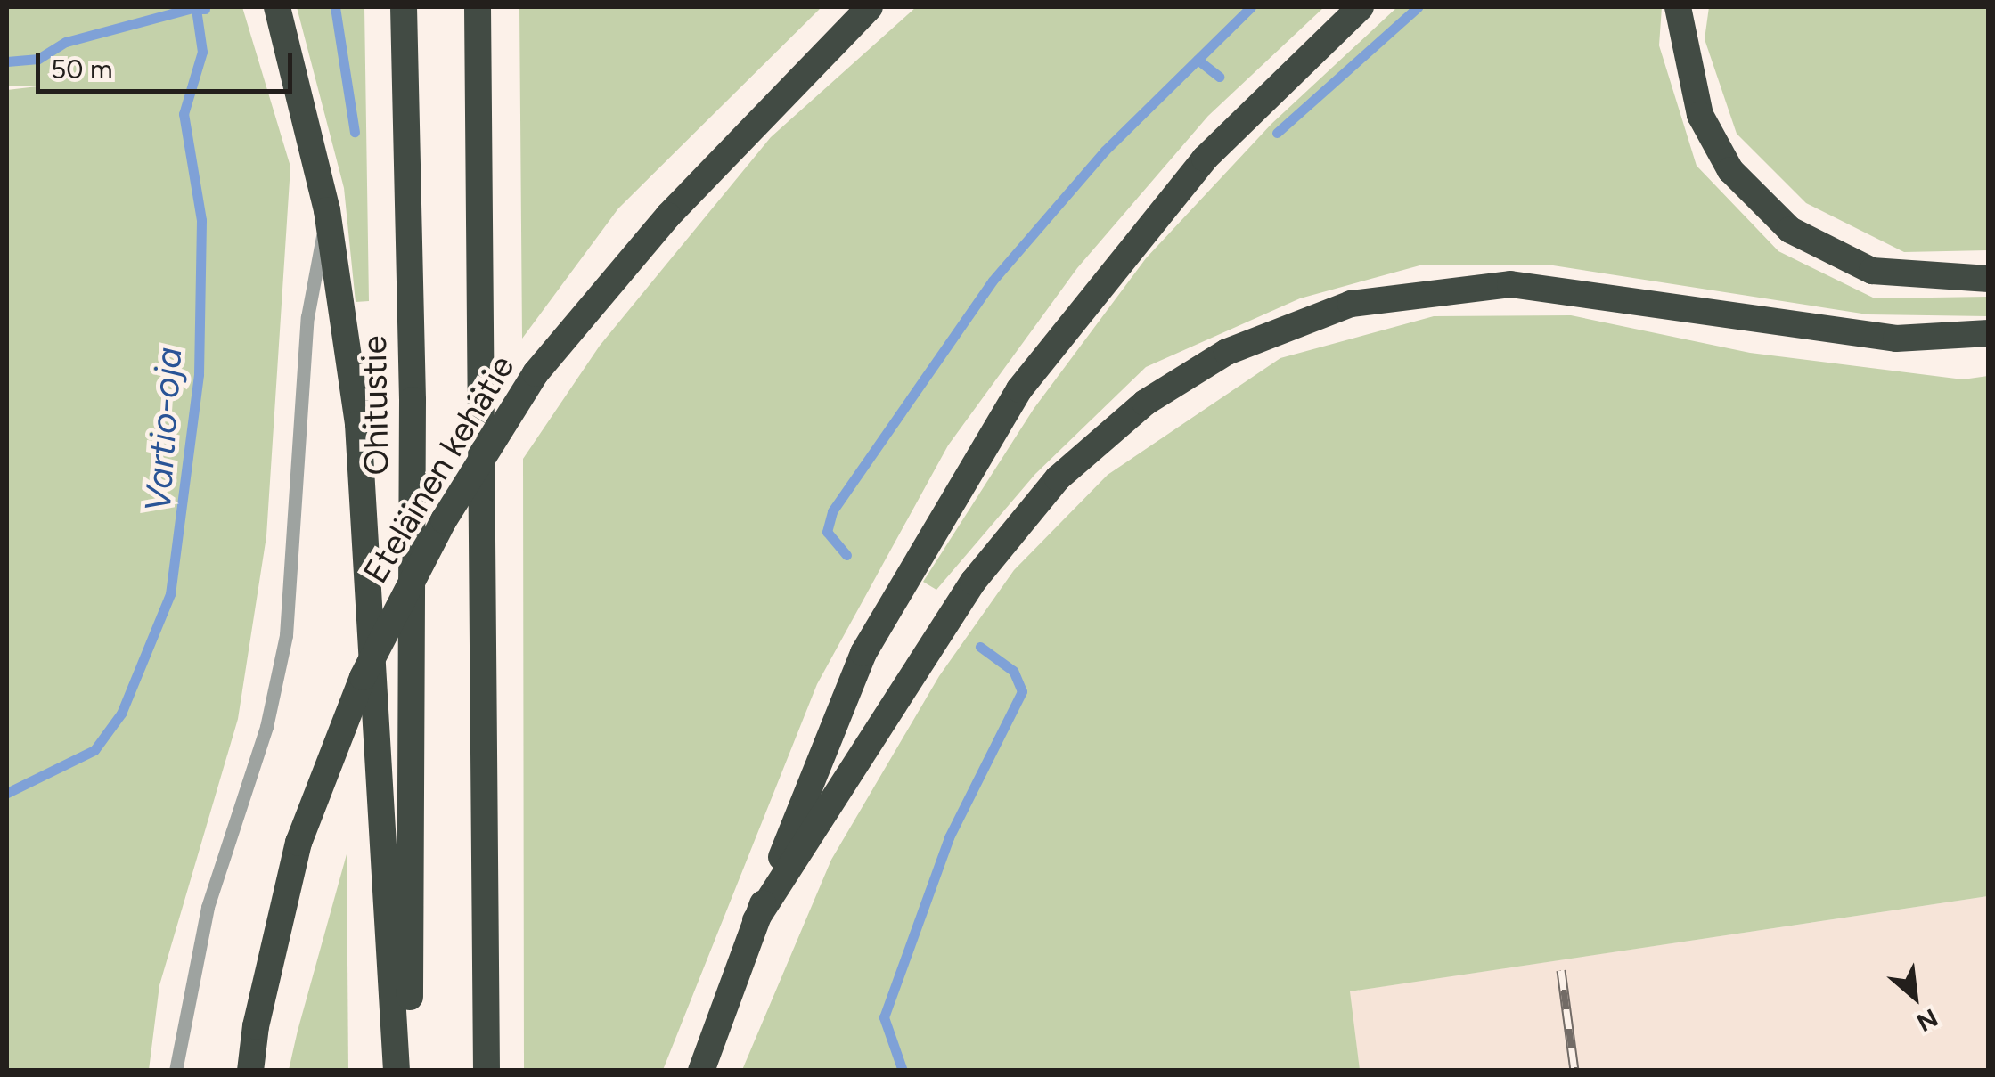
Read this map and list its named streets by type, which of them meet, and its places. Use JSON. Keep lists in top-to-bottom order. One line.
{"streets":{"highway":["Ohitustie","Eteläinen kehätie"]},"water":["Vartio-oja"],"scale_bar":"50 m","north":"bottom right"}
